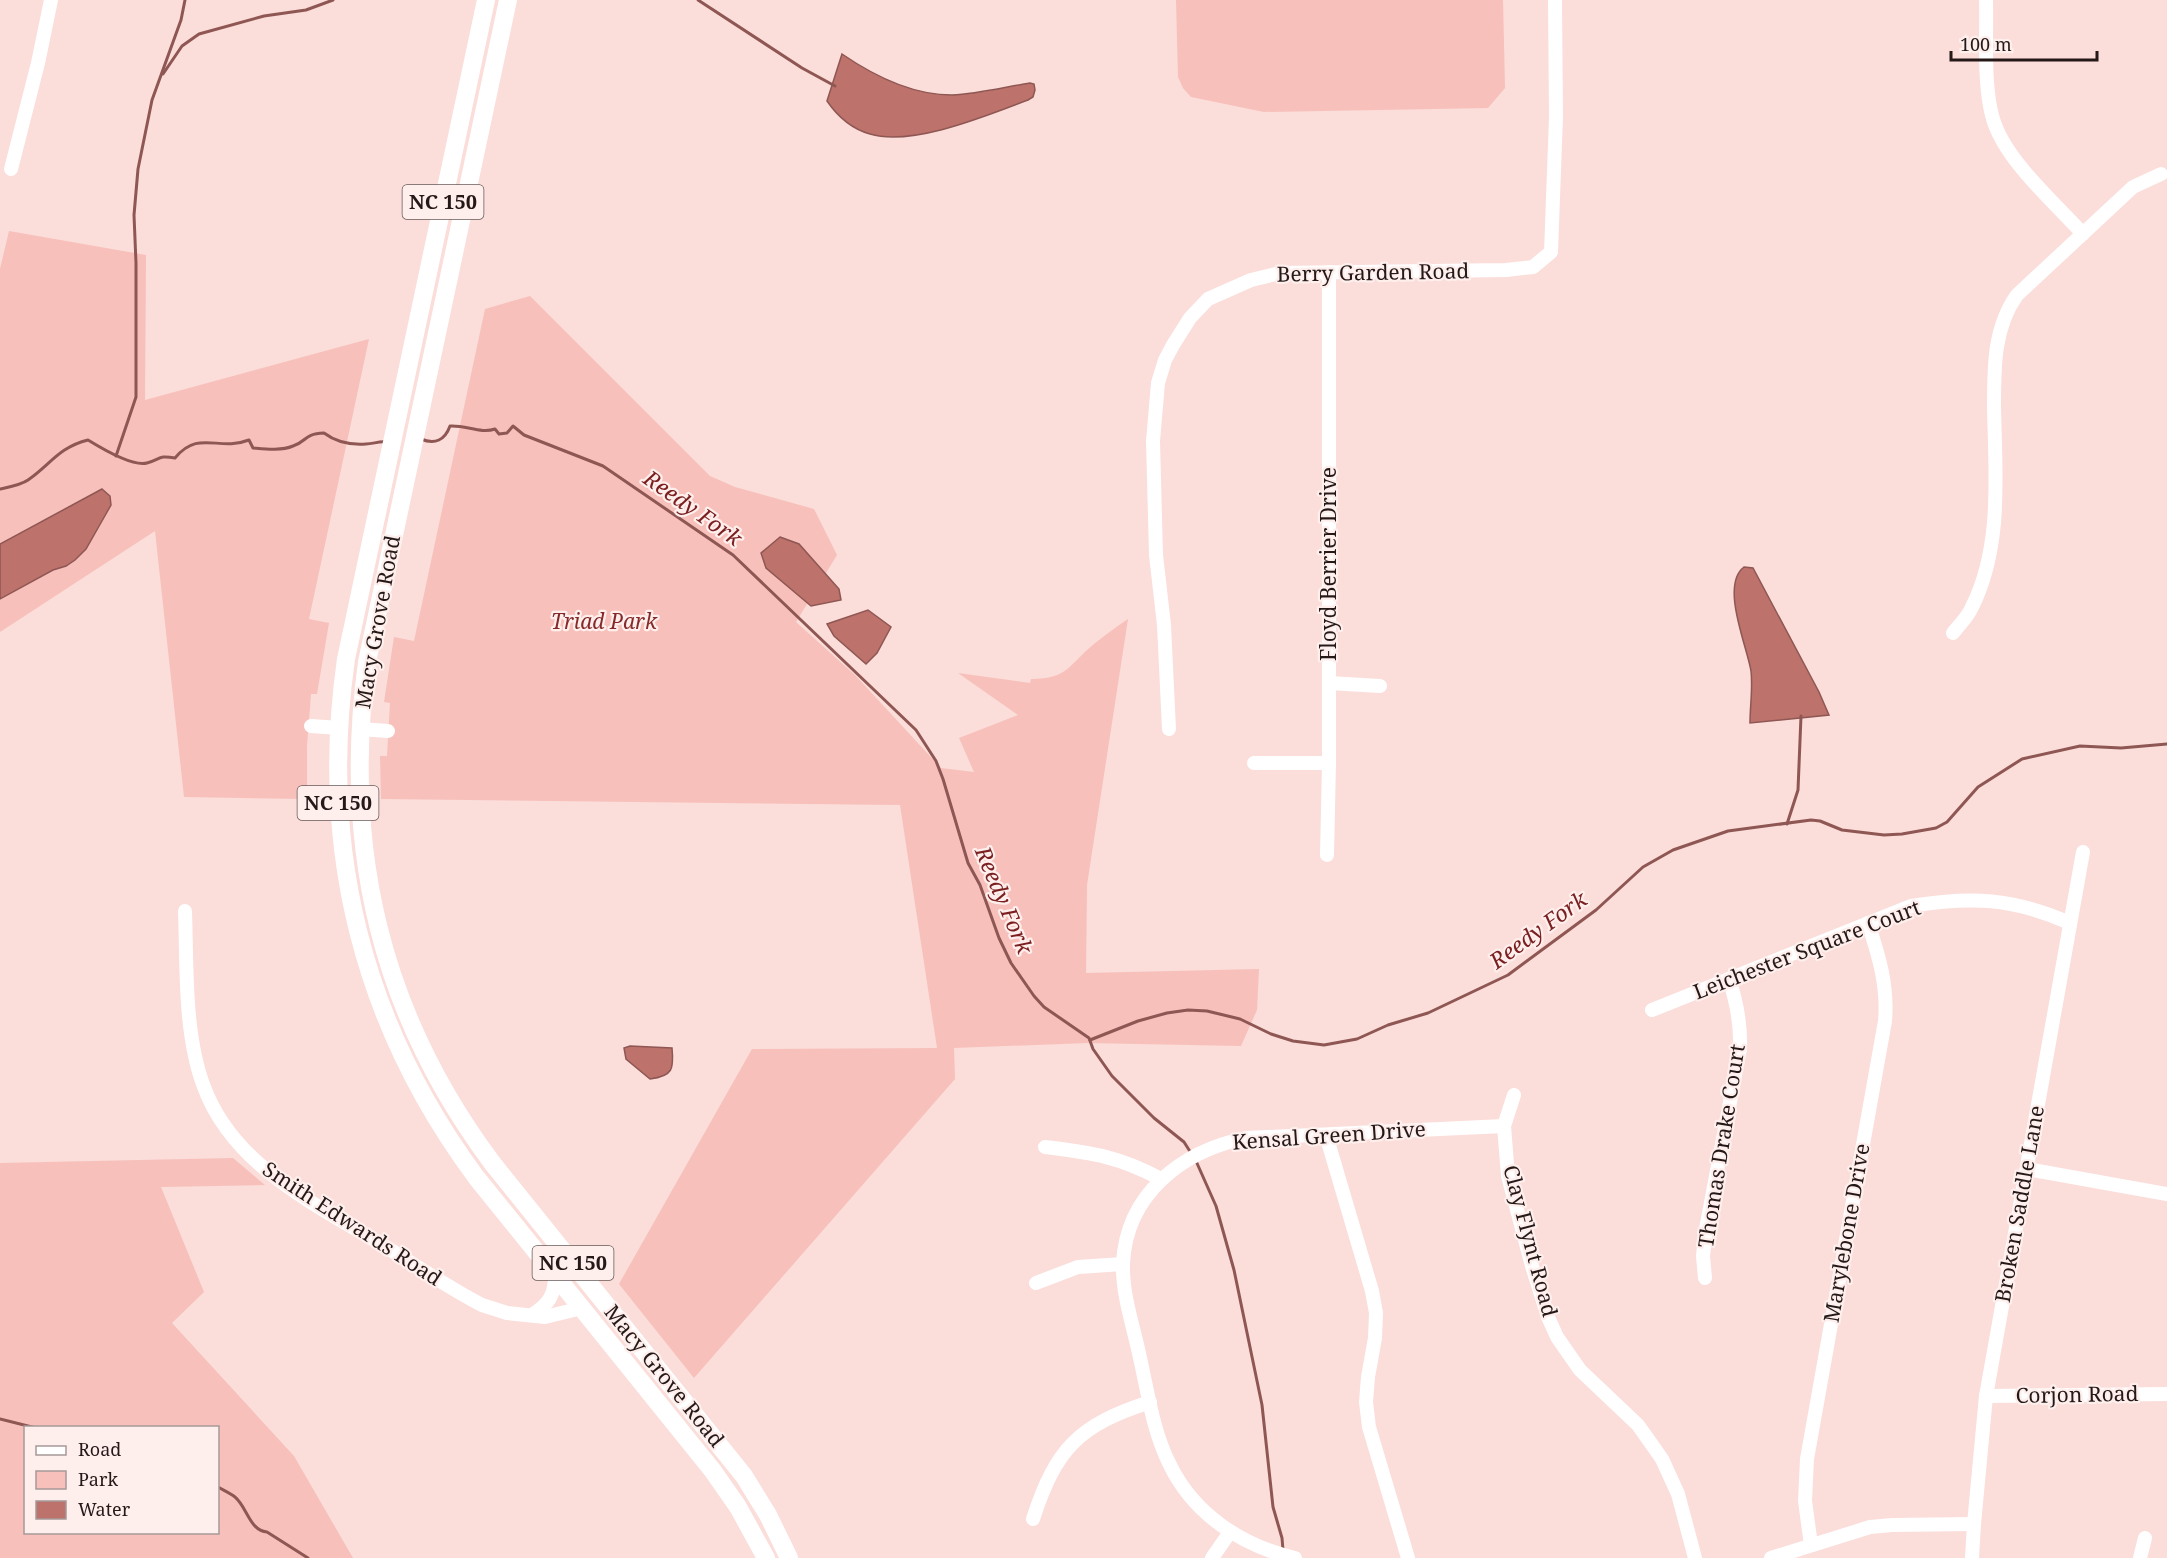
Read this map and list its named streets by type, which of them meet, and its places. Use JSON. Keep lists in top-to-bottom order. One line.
{"streets":{"main road":["NC 150","Macy Grove Road"],"street":["Berry Garden Road","Floyd Berrier Drive","Leichester Square Court","Kensal Green Drive","Thomas Drake Court","Broken Saddle Lane","Smith Edwards Road","Marylebone Drive","Clay Flynt Road","Corjon Road"]},"crossings":[["Berry Garden Road","Floyd Berrier Drive"],["Macy Grove Road","Smith Edwards Road"],["Leichester Square Court","Thomas Drake Court"],["Leichester Square Court","Broken Saddle Lane"],["Leichester Square Court","Marylebone Drive"],["Kensal Green Drive","Clay Flynt Road"],["Broken Saddle Lane","Corjon Road"]],"water":["Reedy Fork"],"parks":["Triad Park"],"legend":["Road","Park","Water"],"scale_bar":"100 m"}
